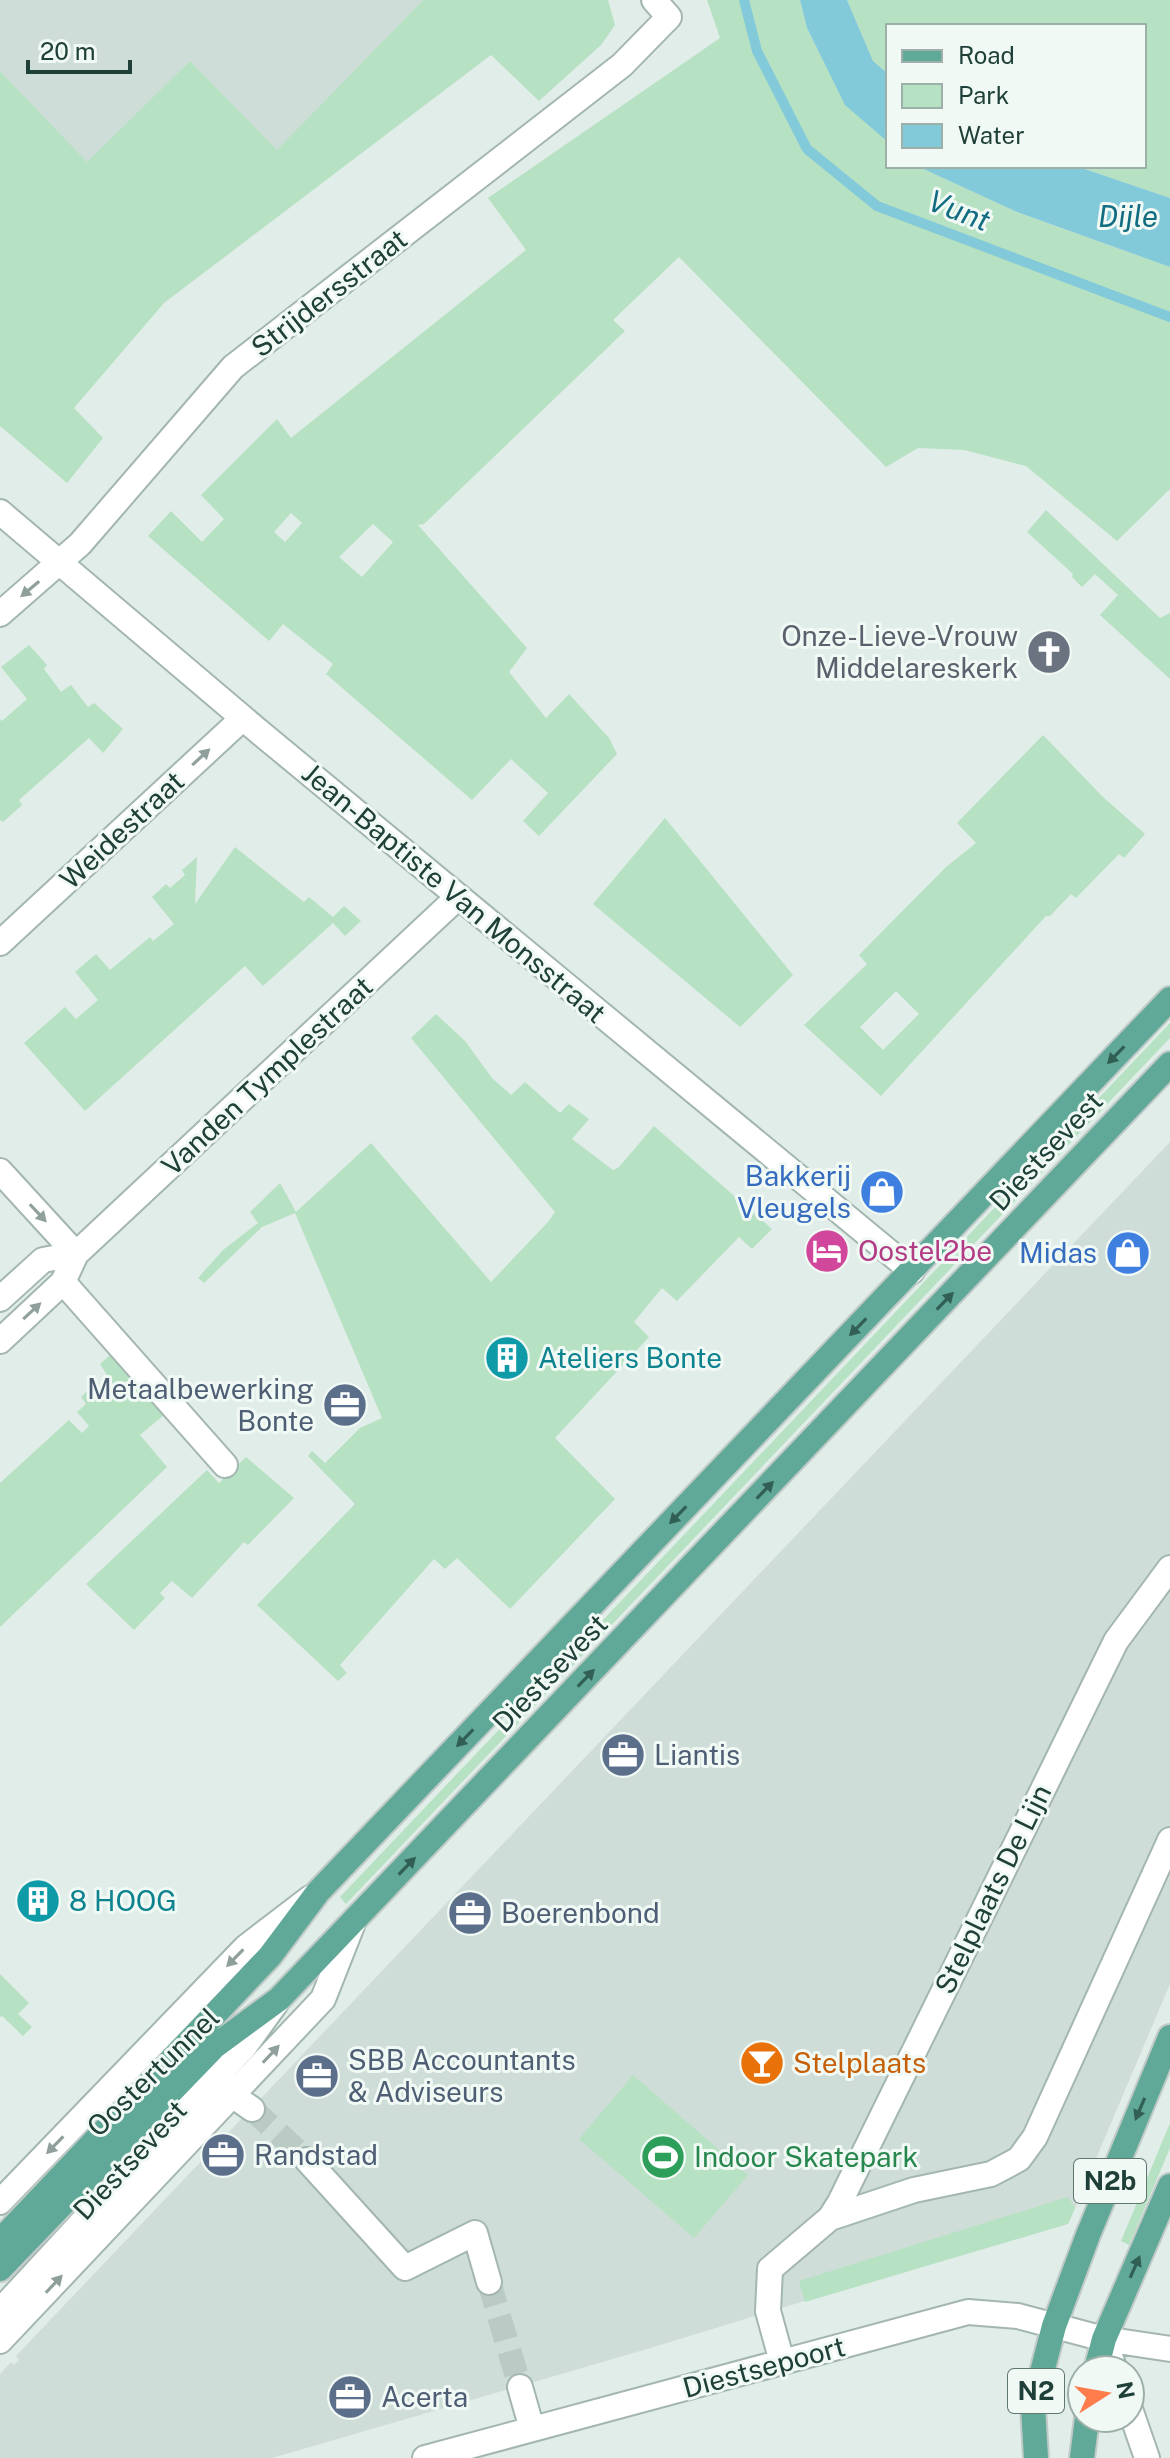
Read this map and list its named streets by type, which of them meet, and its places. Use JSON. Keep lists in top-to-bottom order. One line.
{"streets":{"main road":["Diestsevest","Oostertunnel","N2b","N2"],"street":["Strijdersstraat","Weidestraat","Jean-Baptiste Van Monsstraat","Vanden Tymplestraat","Stelplaats De Lijn","Diestsepoort"]},"crossings":[["Strijdersstraat","Jean-Baptiste Van Monsstraat"],["Weidestraat","Jean-Baptiste Van Monsstraat"],["Jean-Baptiste Van Monsstraat","Vanden Tymplestraat"],["Jean-Baptiste Van Monsstraat","Diestsevest"],["Diestsevest","Oostertunnel"],["Stelplaats De Lijn","Diestsepoort"],["N2b","Diestsepoort"],["N2b","N2"],["Diestsepoort","N2"]],"one_way":["Weidestraat"],"water":["Vunt","Dijle"],"places":{"church":["Onze-Lieve-Vrouw Middelareskerk"],"shop":["Bakkerij Vleugels","Midas"],"hotel":["Oostel2be"],"building":["Ateliers Bonte","8 HOOG"],"office":["Metaalbewerking Bonte","Liantis","Boerenbond","SBB Accountants & Adviseurs","Randstad","Acerta"],"bar":["Stelplaats"],"sports":["Indoor Skatepark"]},"legend":["Road","Park","Water"],"scale_bar":"20 m","north":"right"}
